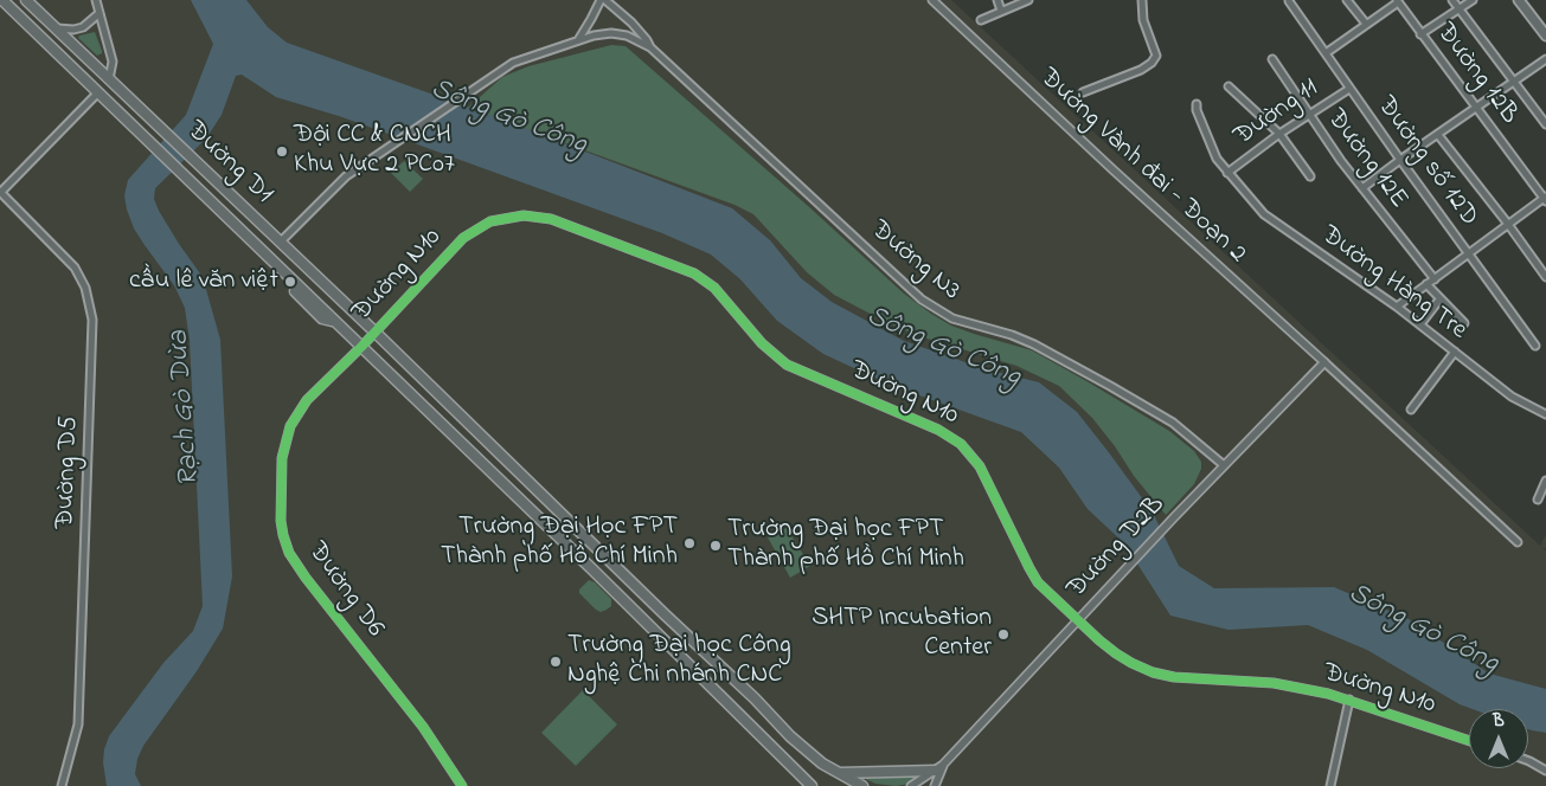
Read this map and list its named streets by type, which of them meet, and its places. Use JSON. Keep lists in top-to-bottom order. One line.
{"streets":{"main road":["Đường D1"],"street":["Đường 12B","Đường 11","Đường 12E","Đường số 12D","Đường Vành đai - Đoạn 2","Đường N3","Đường N10","Đường Hàng Tre","Đường D5","Đường D2B","Đường D6"]},"crossings":[["Đường 11","Đường 12E"],["Đường 11","Đường số 12D"],["Đường 11","Đường Hàng Tre"],["Đường D1","Đường N3"],["Đường D1","Đường N10"],["Đường D1","Đường D6"],["Đường Vành đai - Đoạn 2","Đường D2B"],["Đường N3","Đường D2B"],["Đường N10","Đường D2B"],["Đường N10","Đường D6"]],"water":["Sông Gò Công","Rạch Gò Dừa"],"places":["Đội CC & CNCH Khu Vực 2 PC07","cầu lê văn việt","Trường Đại Học FPT Thành phố Hồ Chí Minh","Trường Đại học FPT Thành phố Hồ Chí Minh","SHTP Incubation Center","Trường Đại học Công Nghệ Chi nhánh CNC"],"north":"top"}
